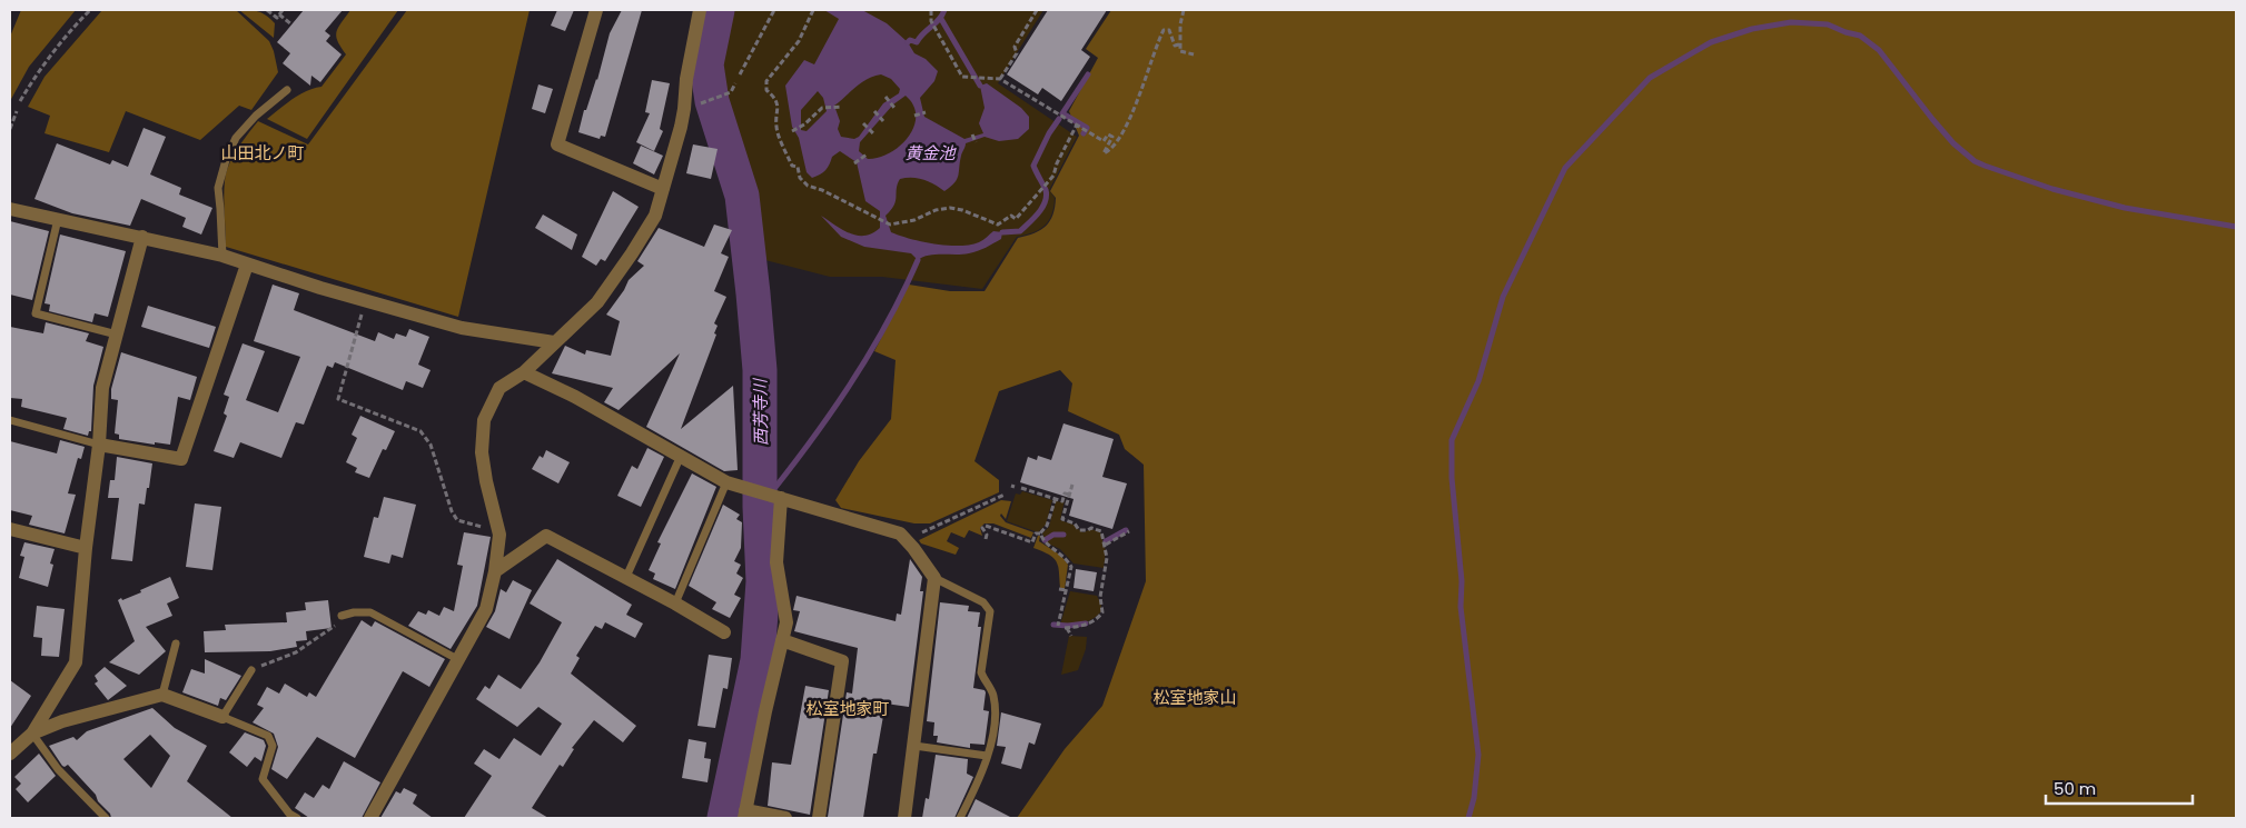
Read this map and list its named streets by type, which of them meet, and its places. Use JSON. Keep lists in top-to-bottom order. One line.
{"districts":["山田北ノ町","松室地家山","松室地家町"],"water":["黄金池","西芳寺川"],"scale_bar":"50 m"}
